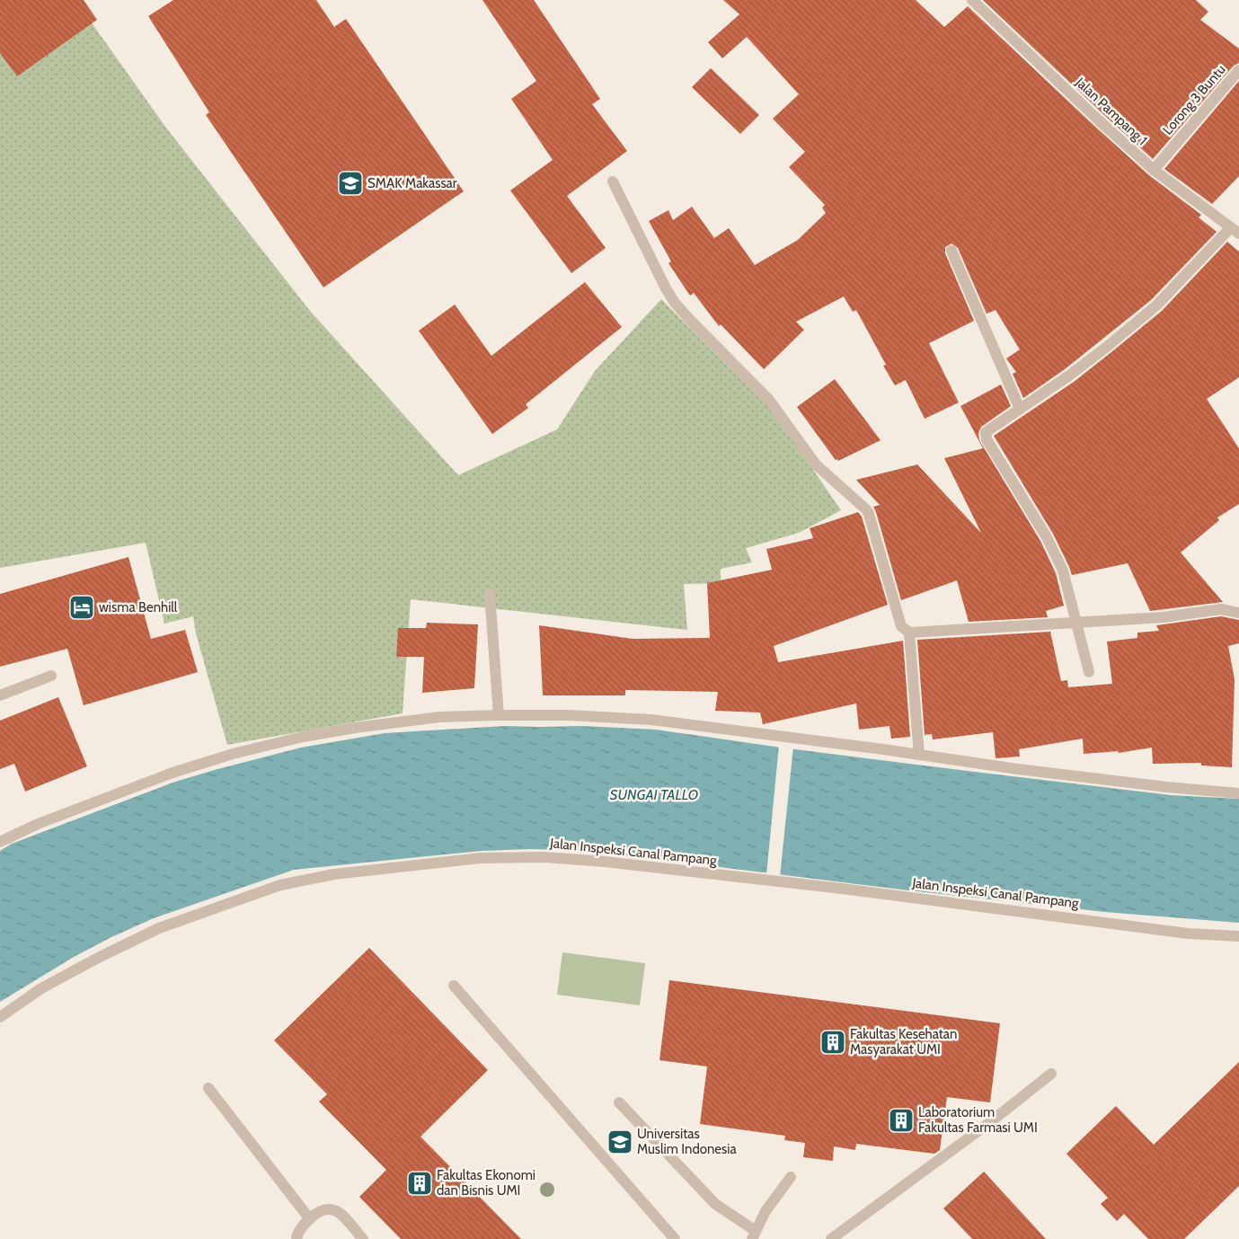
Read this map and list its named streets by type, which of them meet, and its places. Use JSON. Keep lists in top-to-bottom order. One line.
{"streets":{"street":["Lorong 3 Buntu","Jalan Pampang 1","Jalan Inspeksi Canal Pampang"]},"crossings":[["Lorong 3 Buntu","Jalan Pampang 1"]],"water":["SUNGAI TALLO"],"places":{"school or university":["SMAK Makassar","Universitas Muslim Indonesia"],"hotel":["wisma Benhill"],"building":["Fakultas Kesehatan Masyarakat UMI","Laboratorium Fakultas Farmasi UMI","Fakultas Ekonomi dan Bisnis UMI"]}}
